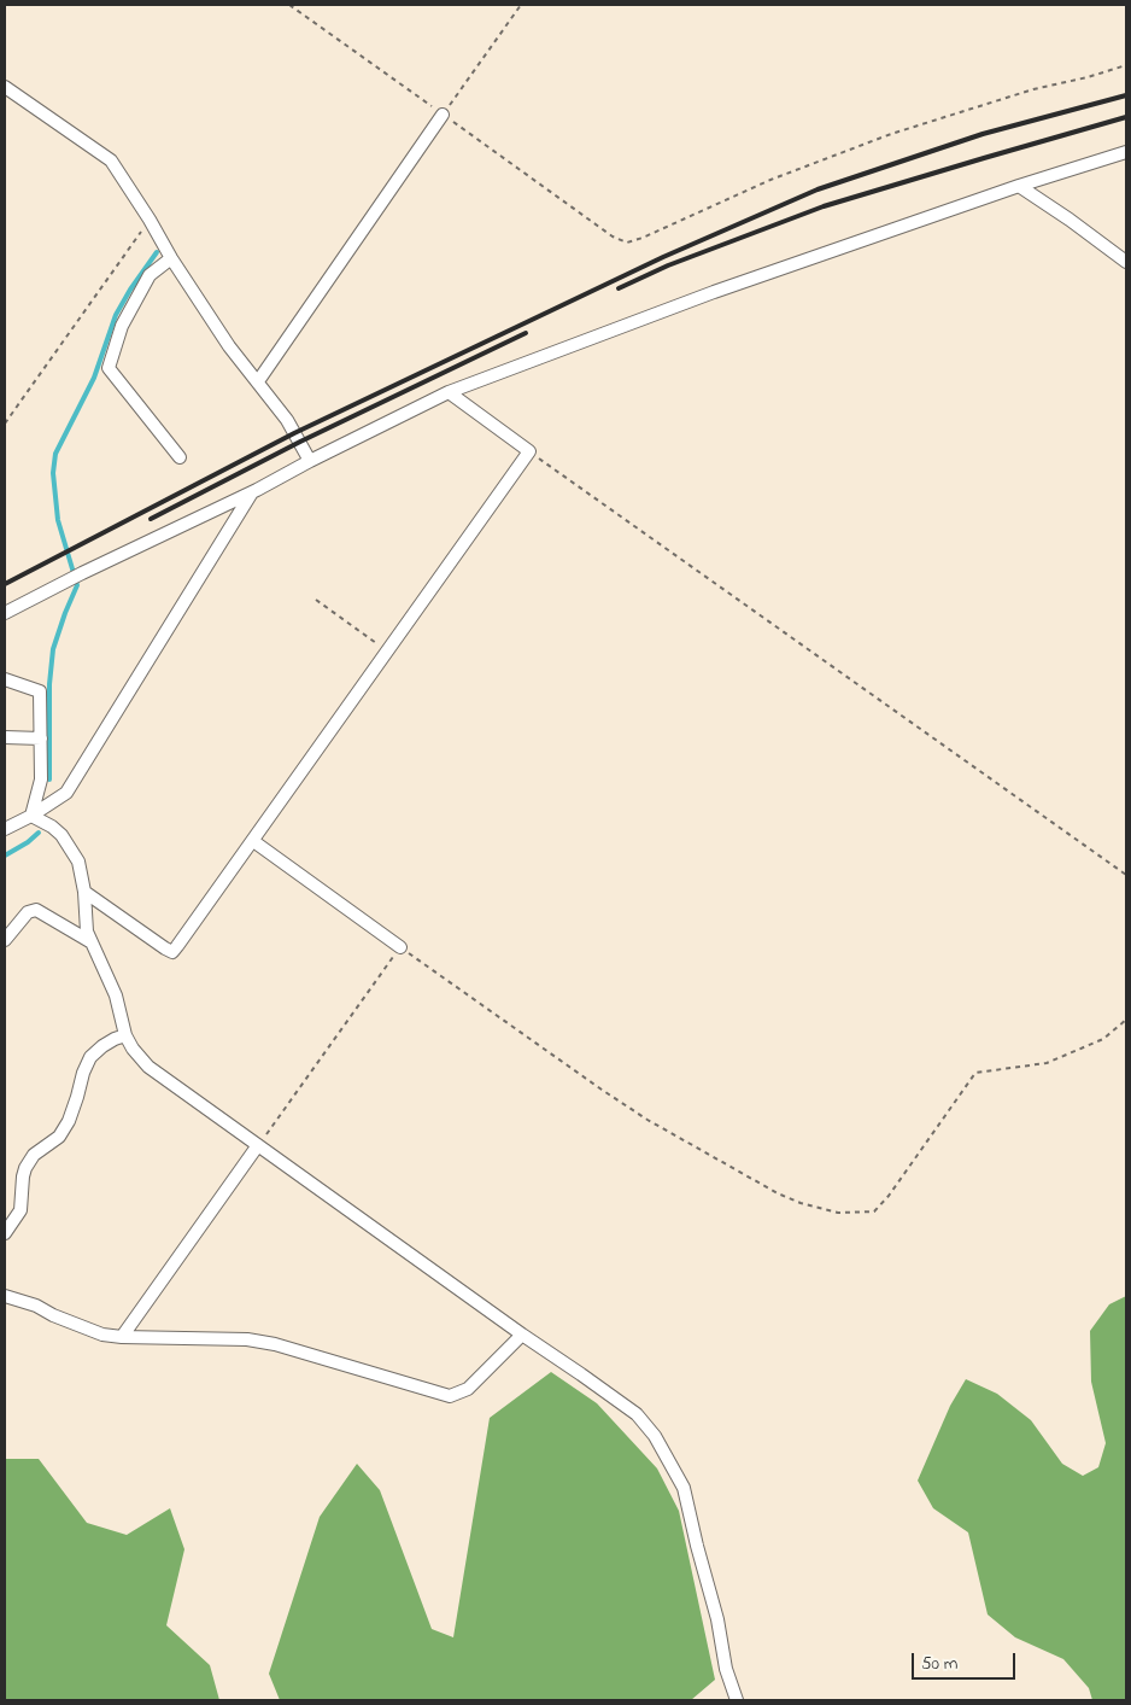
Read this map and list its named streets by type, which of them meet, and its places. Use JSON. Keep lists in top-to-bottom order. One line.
{"scale_bar":"50 m"}
